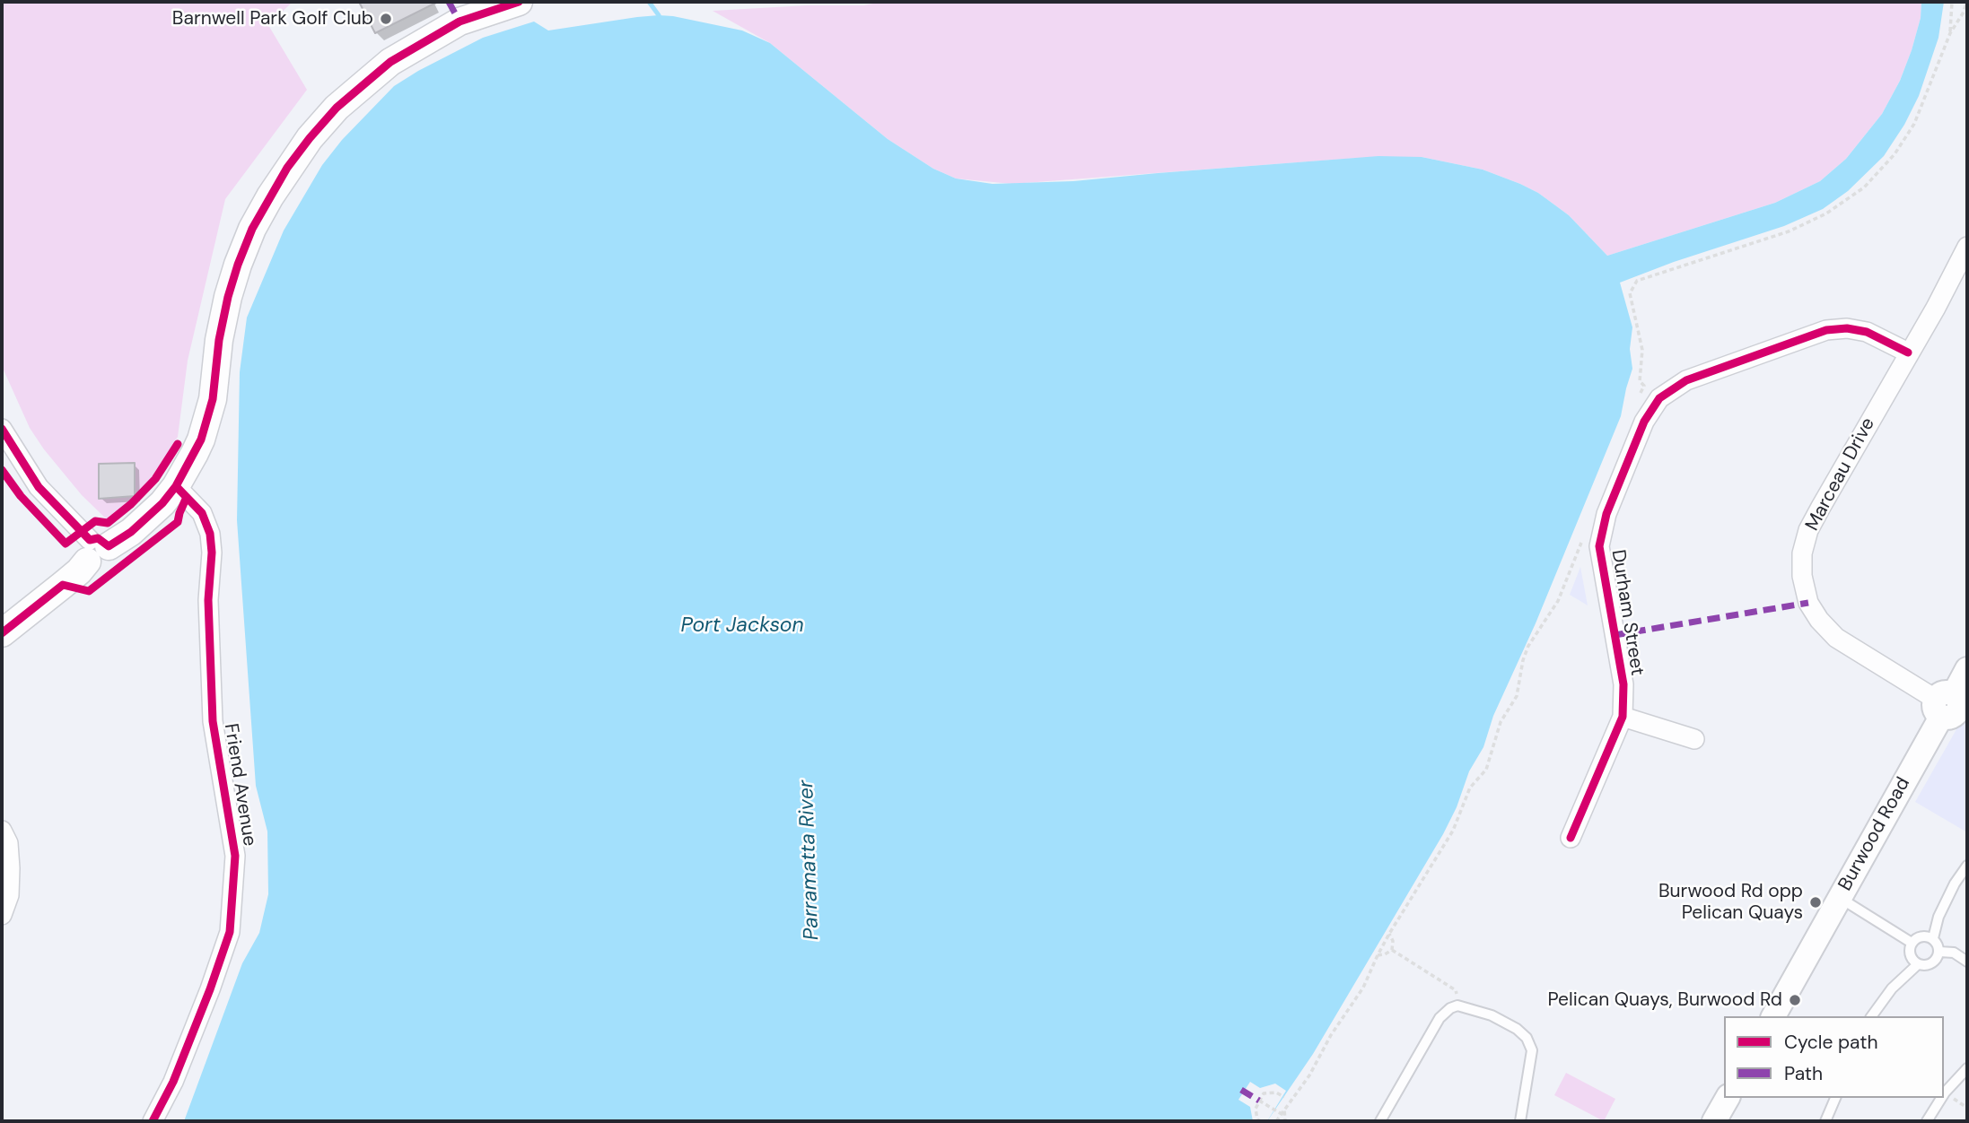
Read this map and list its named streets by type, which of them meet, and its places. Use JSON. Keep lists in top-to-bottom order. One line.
{"streets":{"street":["Marceau Drive","Durham Street","Friend Avenue","Burwood Road"]},"crossings":[["Marceau Drive","Durham Street"],["Marceau Drive","Burwood Road"]],"water":["Port Jackson","Parramatta River"],"places":["Barnwell Park Golf Club","Burwood Rd opp Pelican Quays","Pelican Quays, Burwood Rd"],"legend":["Cycle path","Path"]}
